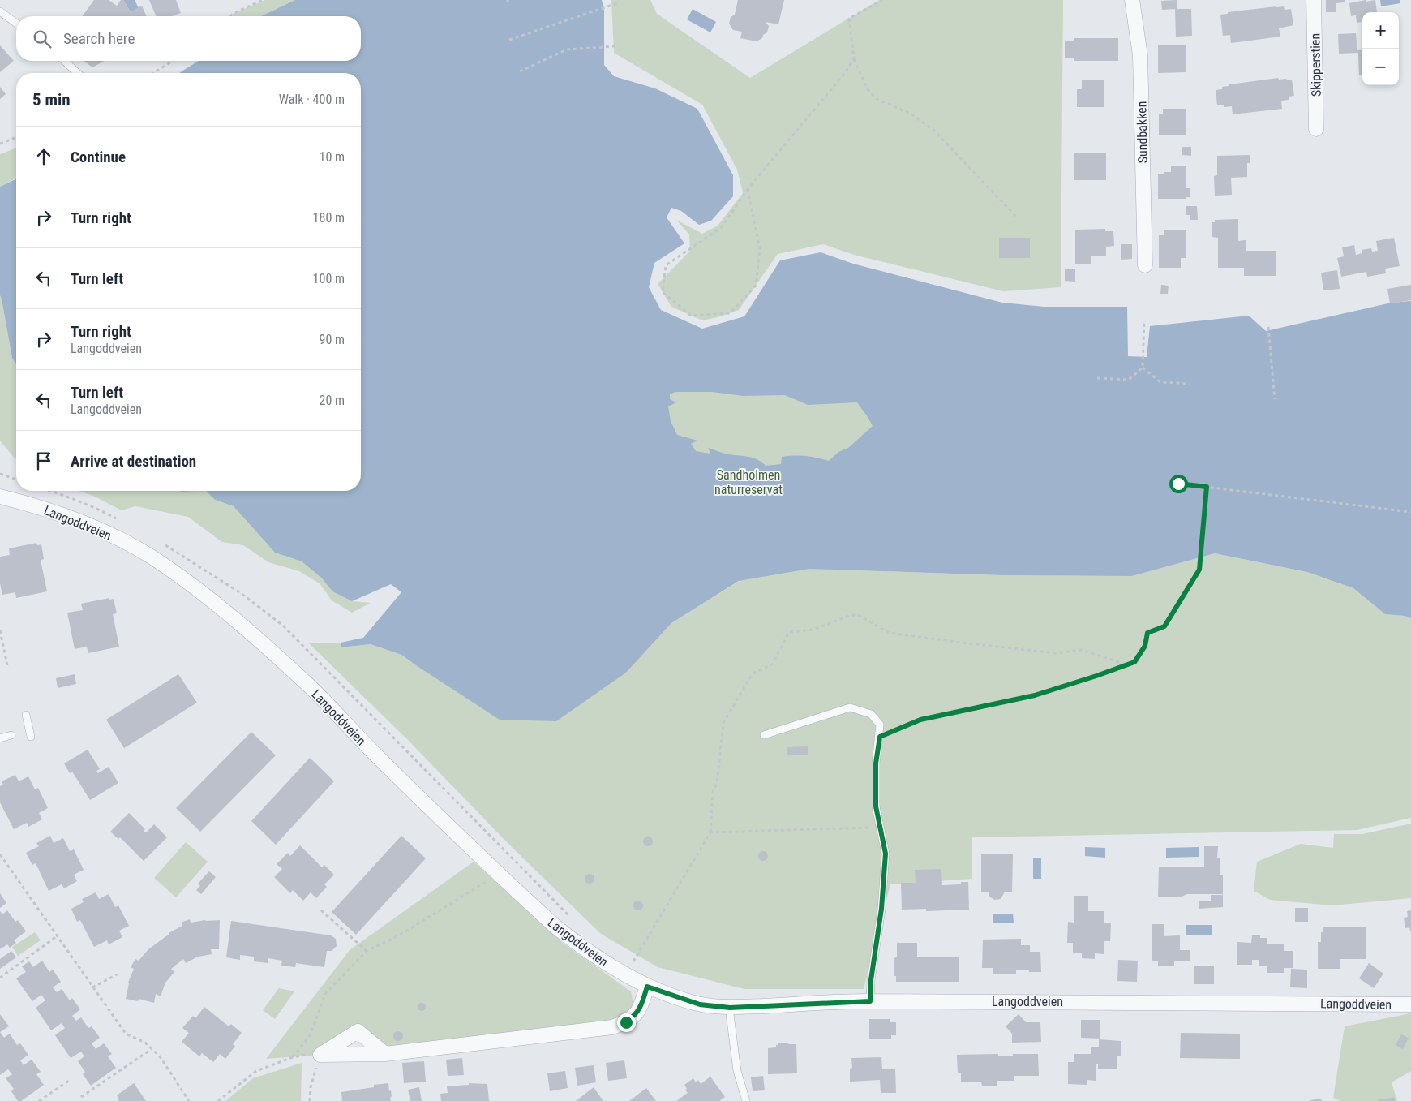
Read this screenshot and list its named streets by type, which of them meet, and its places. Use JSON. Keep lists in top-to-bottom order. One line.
{"streets":{"street":["Skipperstien","Sundbakken","Langoddveien"]},"parks":["Sandholmen naturreservat"],"page":{"map_buttons":["+","−"],"search":"Search here","heading":["5 min","Walk · 400 m"],"list":[["Continue","10 m"],["Turn right","180 m"],["Turn left","100 m"],["Turn right","Langoddveien","90 m"],["Turn left","Langoddveien","20 m"],"Arrive at destination"]}}
